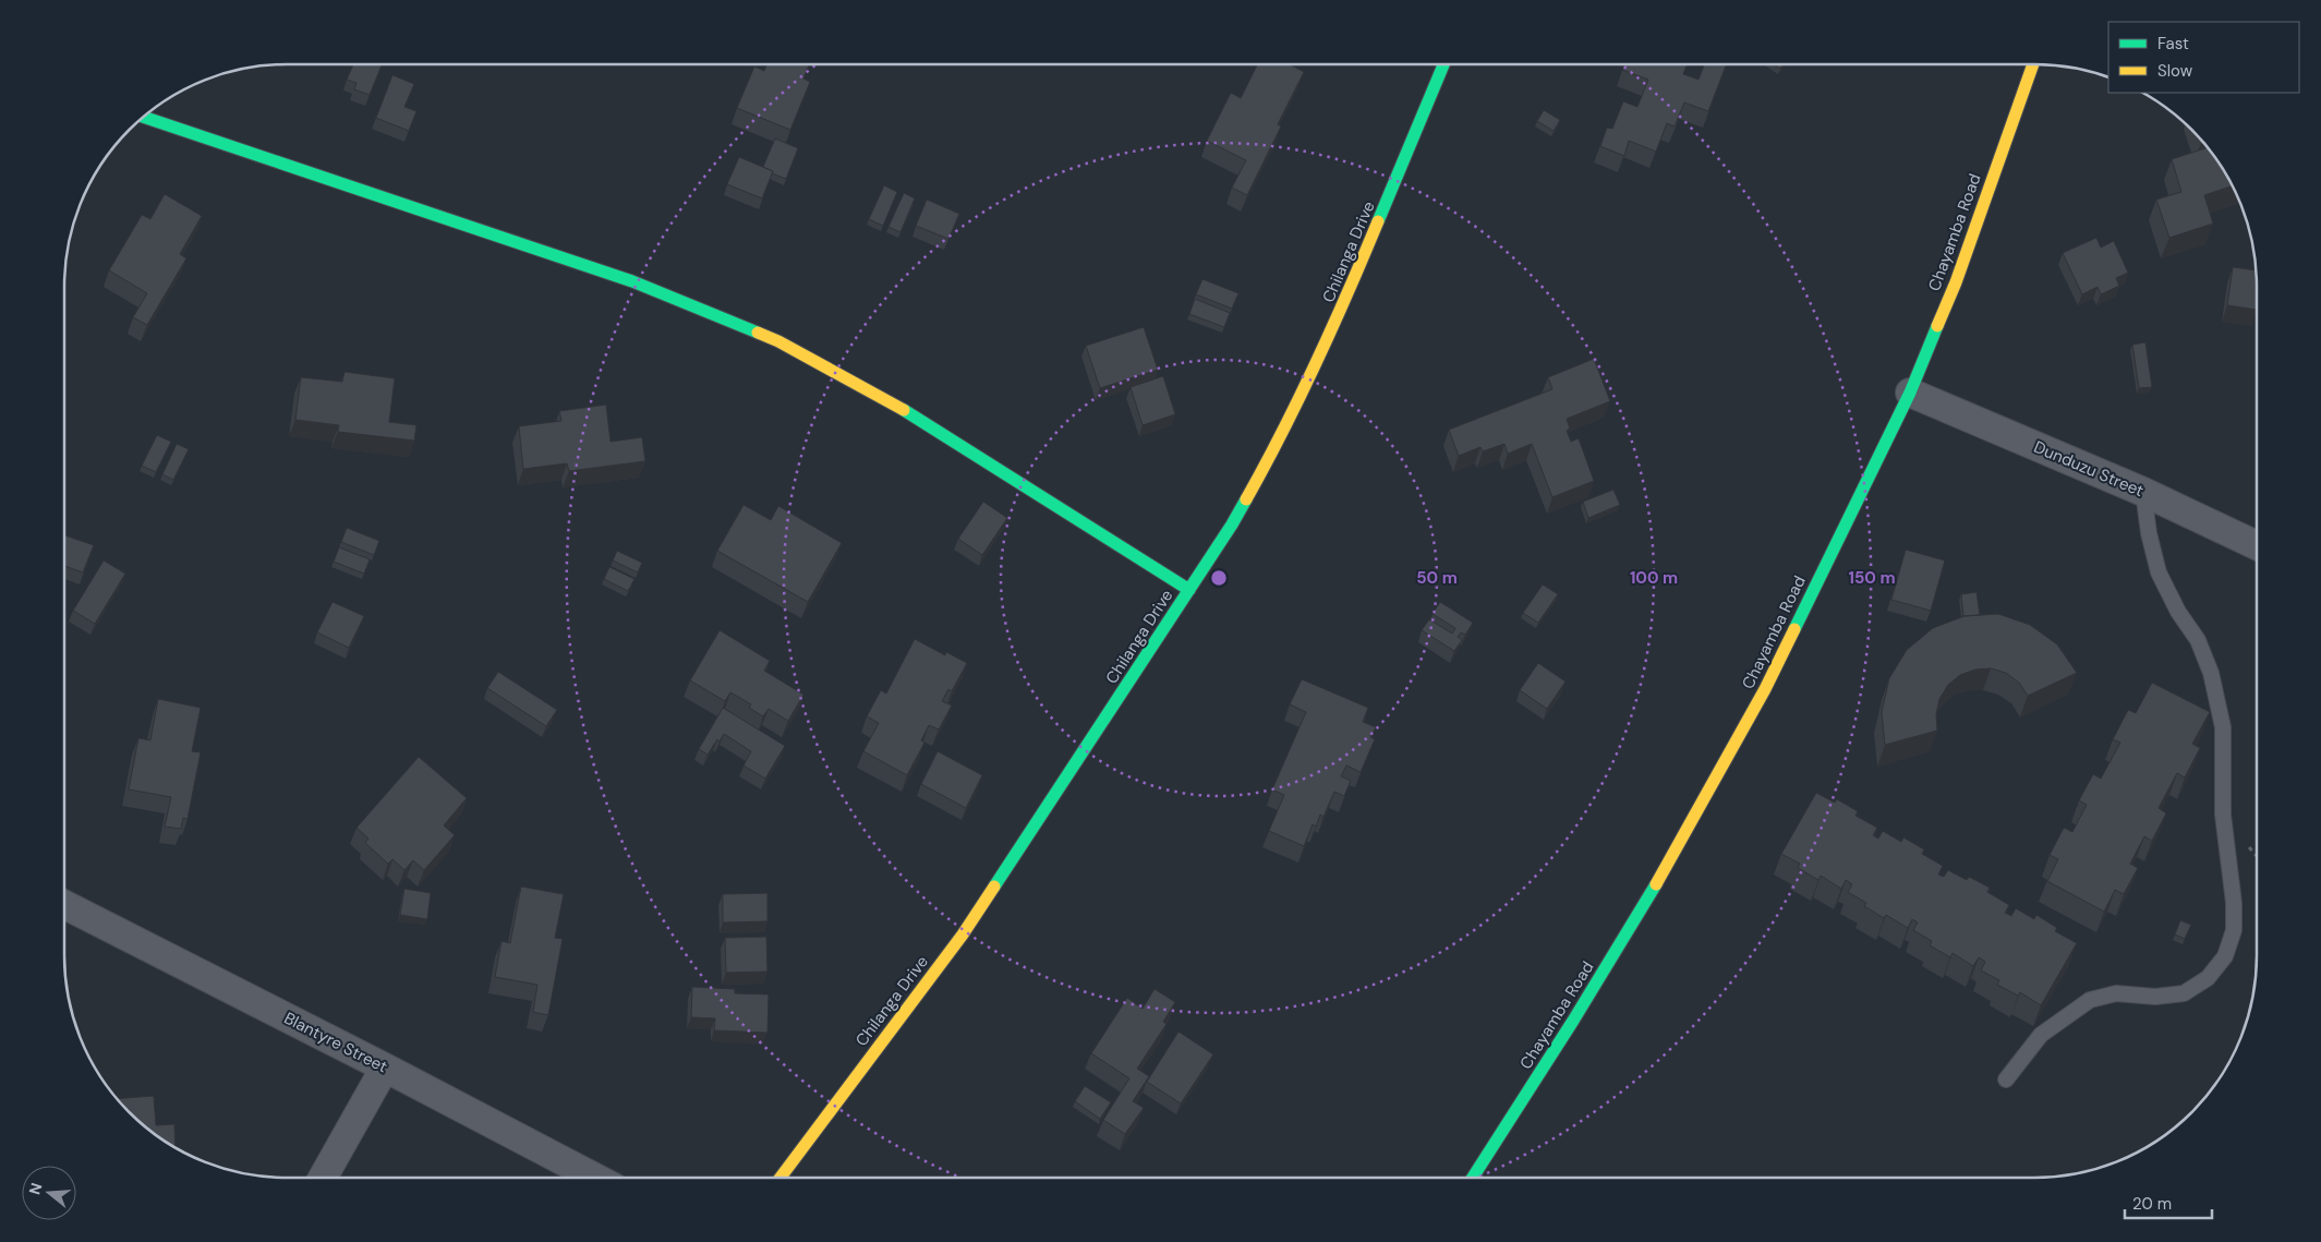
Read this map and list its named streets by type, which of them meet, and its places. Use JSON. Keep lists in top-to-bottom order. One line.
{"streets":{"street":["Chayamba Road","Chilanga Drive","Dunduzu Street","Blantyre Street"]},"crossings":[["Chayamba Road","Dunduzu Street"]],"legend":["Fast","Slow"],"scale_bar":"20 m","north":"left","rings":["50 m","100 m","150 m"]}
